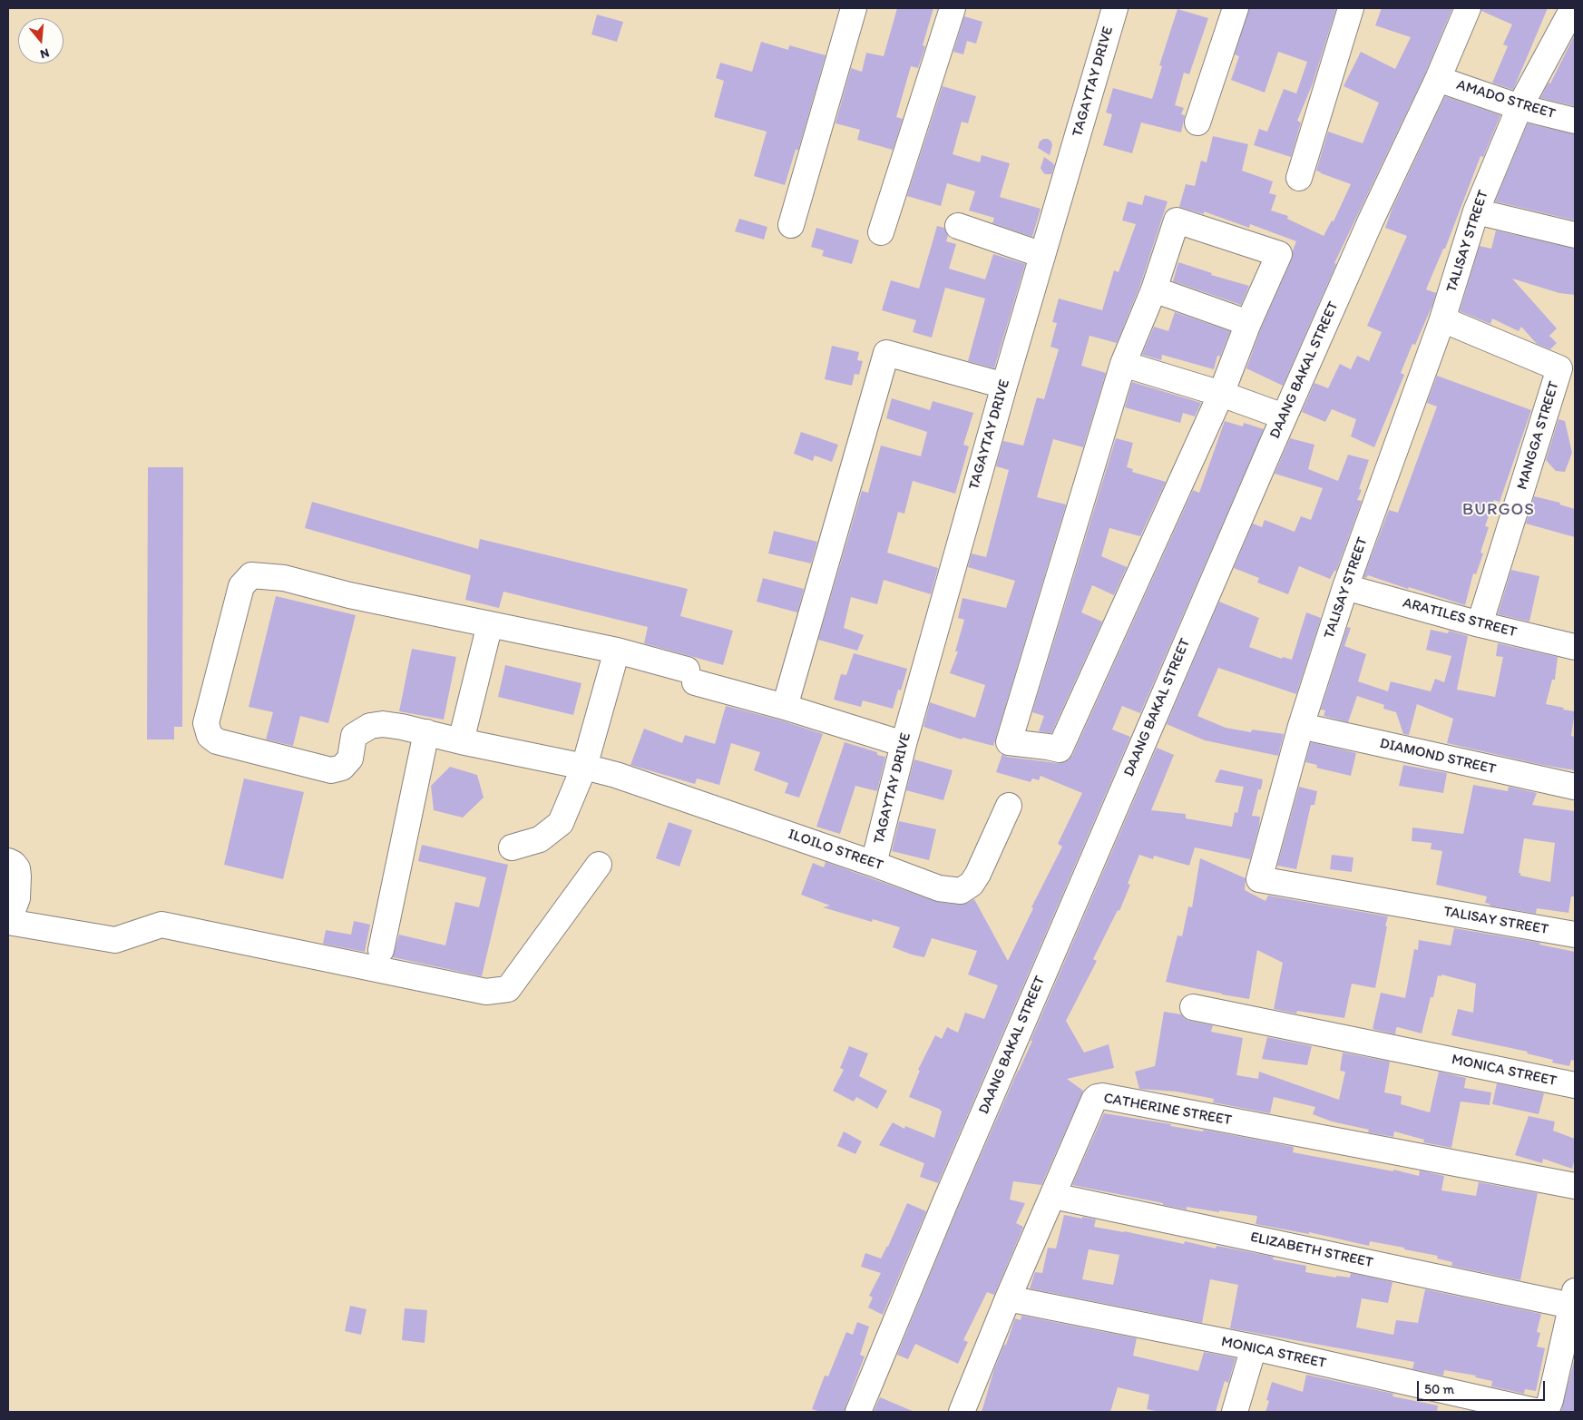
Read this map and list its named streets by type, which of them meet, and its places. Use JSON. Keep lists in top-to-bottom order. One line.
{"streets":{"street":["TAGAYTAY DRIVE","AMADO STREET","TALISAY STREET","DAANG BAKAL STREET","MANGGA STREET","ARATILES STREET","DIAMOND STREET","ILOILO STREET","MONICA STREET","CATHERINE STREET","ELIZABETH STREET"]},"crossings":[["TAGAYTAY DRIVE","ILOILO STREET"],["AMADO STREET","TALISAY STREET"],["AMADO STREET","DAANG BAKAL STREET"],["TALISAY STREET","MANGGA STREET"],["TALISAY STREET","ARATILES STREET"],["TALISAY STREET","DIAMOND STREET"],["MANGGA STREET","ARATILES STREET"],["MONICA STREET","CATHERINE STREET"],["CATHERINE STREET","ELIZABETH STREET"]],"districts":["BURGOS"],"scale_bar":"50 m","north":"bottom"}
